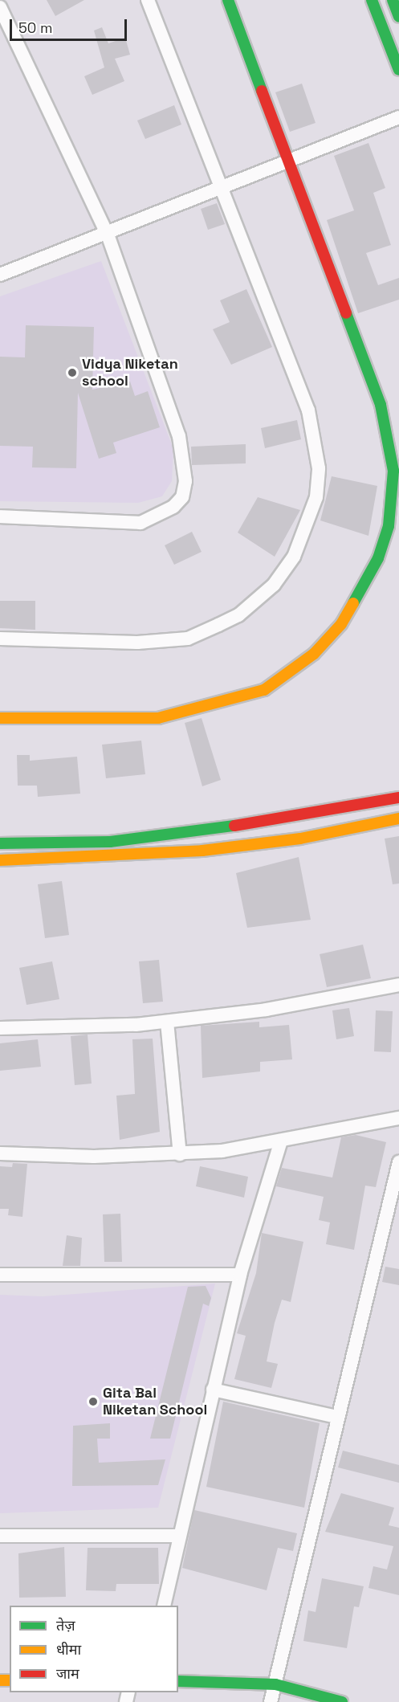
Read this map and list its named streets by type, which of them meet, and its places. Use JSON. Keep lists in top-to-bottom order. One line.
{"places":["Vidya Niketan school","Gita Bal Niketan School"],"legend":["तेज़","धीमा","जाम"],"scale_bar":"50 m"}
